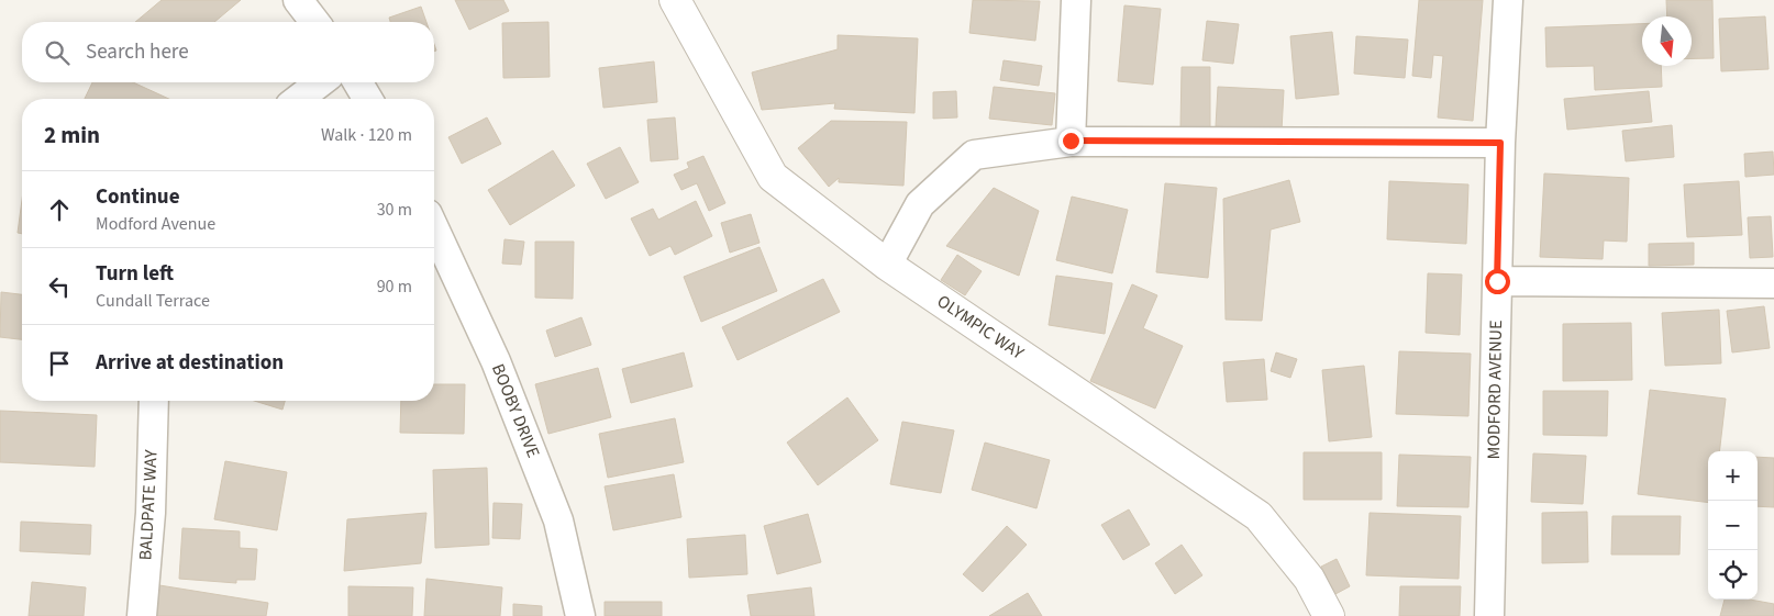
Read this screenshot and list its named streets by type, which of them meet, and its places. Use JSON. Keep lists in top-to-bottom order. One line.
{"streets":{"street":["OLYMPIC WAY","MODFORD AVENUE","BOOBY DRIVE","BALDPATE WAY"]},"north":"bottom","page":{"search":"Search here","heading":["2 min","Walk · 120 m"],"list":[["Continue","Modford Avenue","30 m"],["Turn left","Cundall Terrace","90 m"],"Arrive at destination"],"map_buttons":["+","−"]}}
